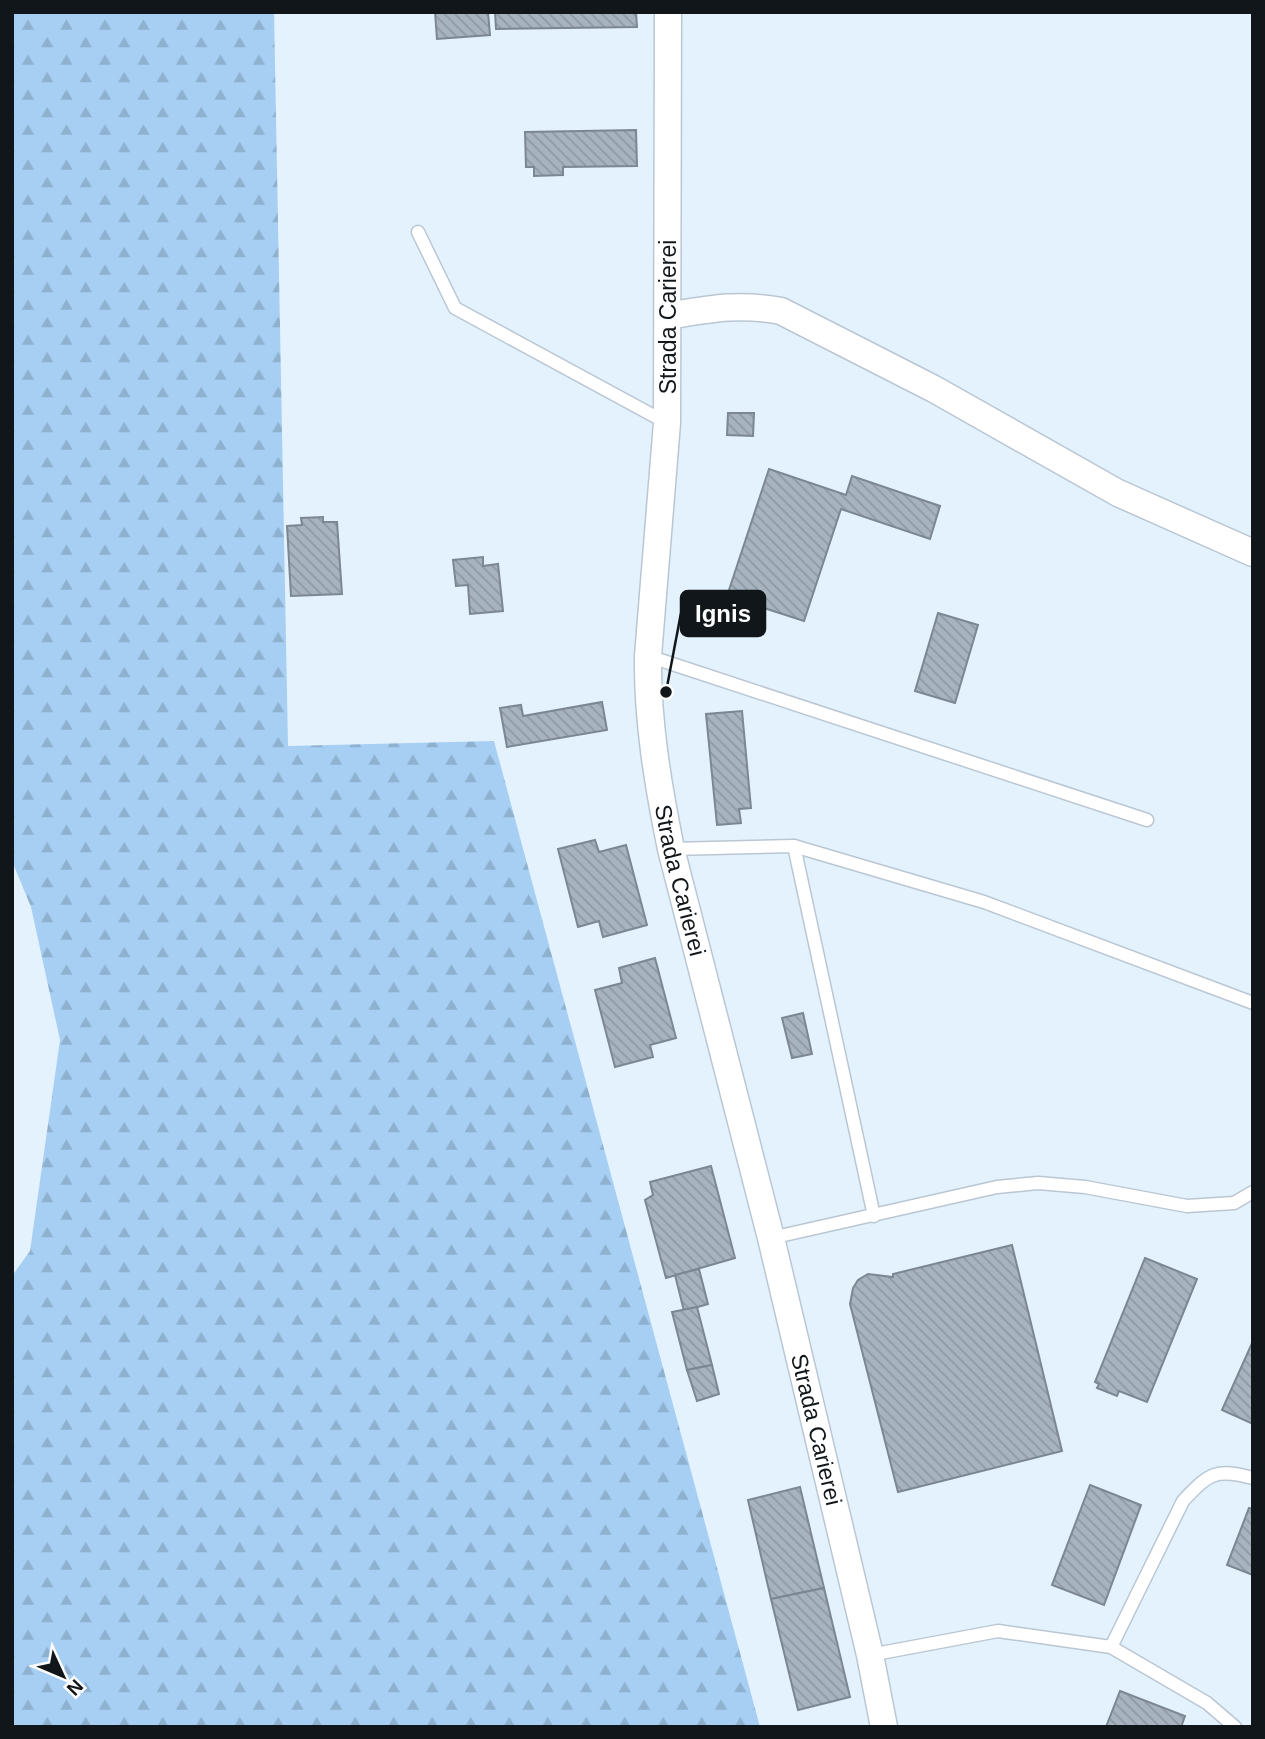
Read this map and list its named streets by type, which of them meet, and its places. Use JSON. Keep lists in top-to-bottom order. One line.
{"streets":{"street":["Strada Carierei"]},"places":["Ignis"],"north":"bottom right"}
